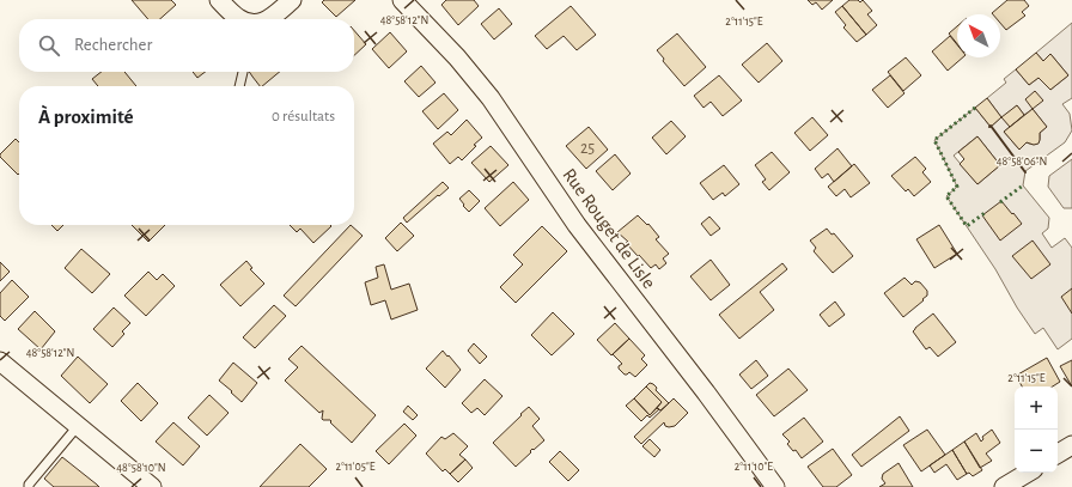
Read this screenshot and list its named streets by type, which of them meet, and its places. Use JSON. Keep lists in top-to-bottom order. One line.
{"streets":{"street":["Rue Rouget de Lisle"]},"house_numbers":["25"],"north":"top left","page":{"search":"Rechercher","heading":["À proximité","0 résultats"],"map_buttons":["+","−"]},"coordinates":["48°58'12\"N","2°11'15\"E","48°58'06\"N","2°11'05\"E","2°11'10\"E","48°58'10\"N"]}
